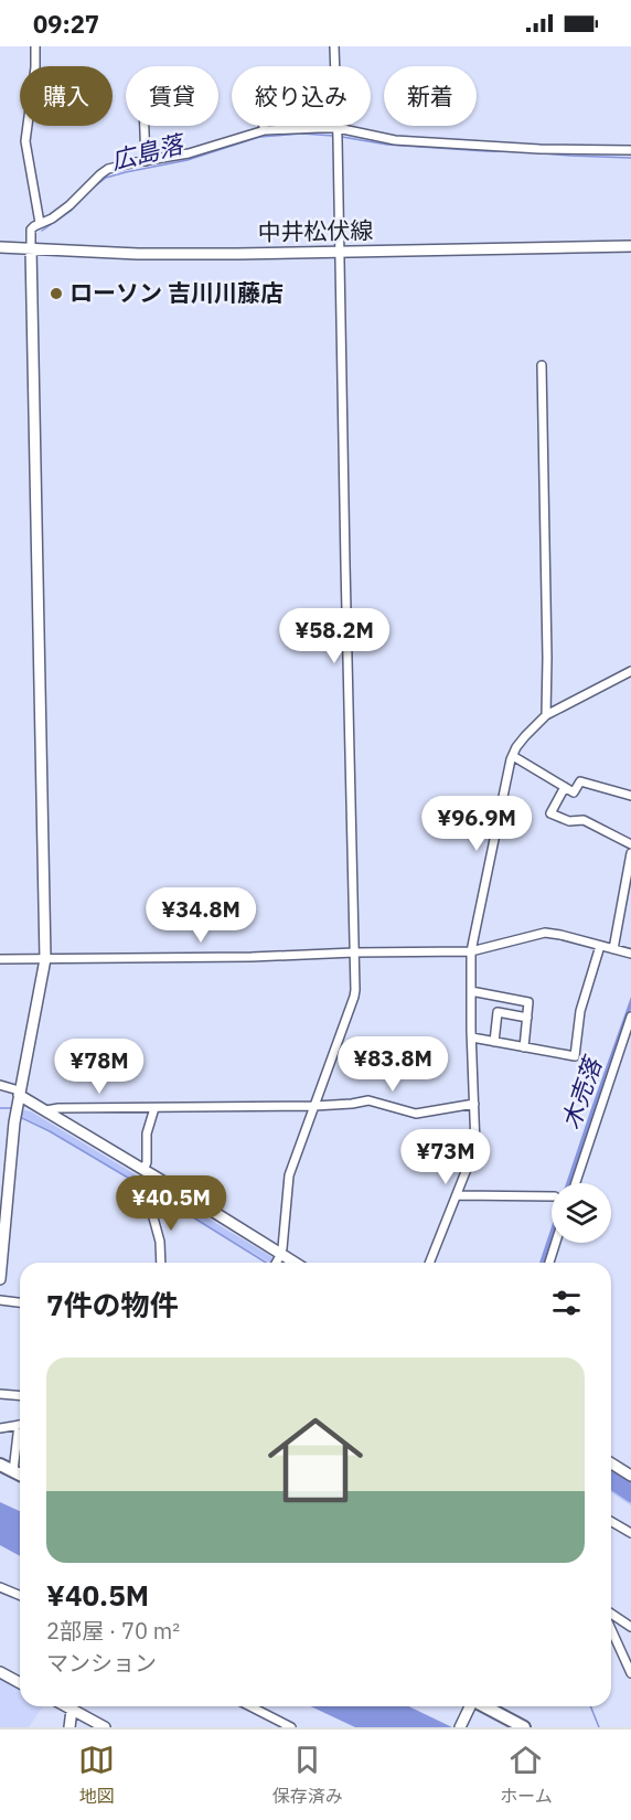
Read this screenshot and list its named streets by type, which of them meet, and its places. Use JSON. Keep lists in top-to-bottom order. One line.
{"streets":{"street":["中井松伏線"]},"water":["広島落","木売落"],"places":["ローソン 吉川川藤店"],"page":{"status":"09:27","chip":["購入","賃貸","絞り込み","新着"],"price":["¥58.2M","¥96.9M","¥34.8M","¥83.8M","¥78M","¥73M","¥40.5M"],"heading":"7件の物件","list":[{"name":"¥40.5M","note":"2部屋 · 70 m² · マンション"}],"tabs":["地図","保存済み","ホーム"]}}
